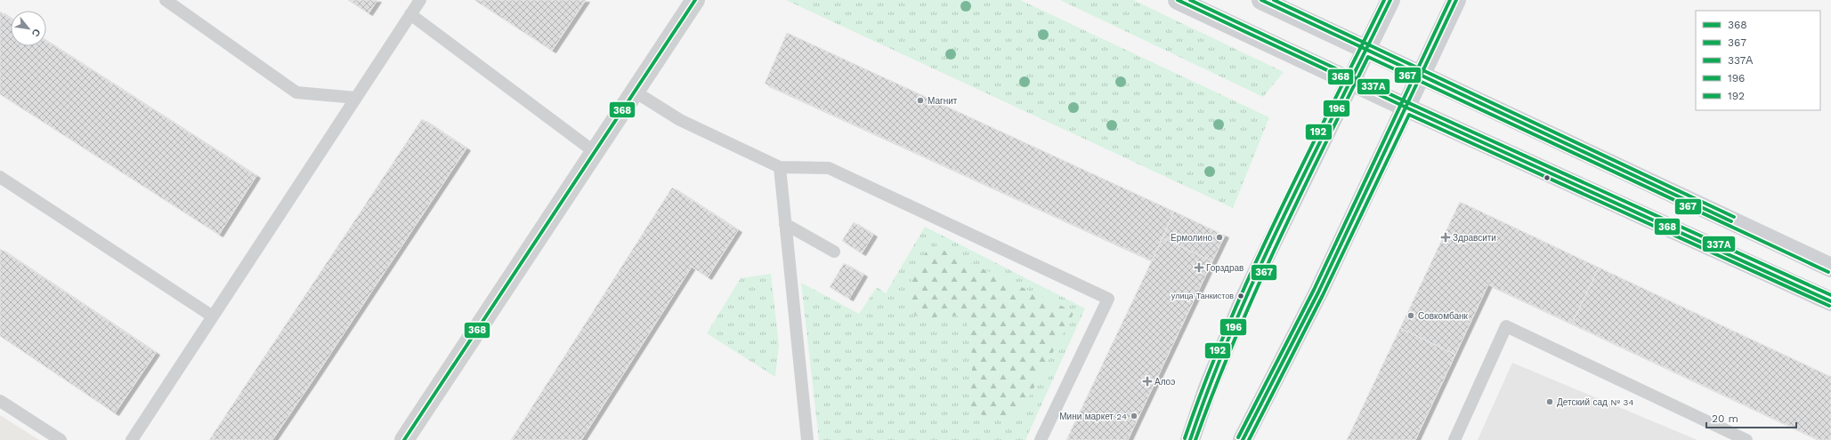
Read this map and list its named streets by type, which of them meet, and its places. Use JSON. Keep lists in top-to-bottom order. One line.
{"places":{"other":["Магнит","Ермолино","улица Танкистов","Совкомбанк","Детский сад № 34","Мини маркет 24"],"health":["Здравсити","Горздрав","Алоэ"]},"lines":["transit line 368","transit line 337А","transit line 196","transit line 192","transit line 367"],"legend":["368","367","337А","196","192"],"scale_bar":"20 m","north":"bottom right"}
